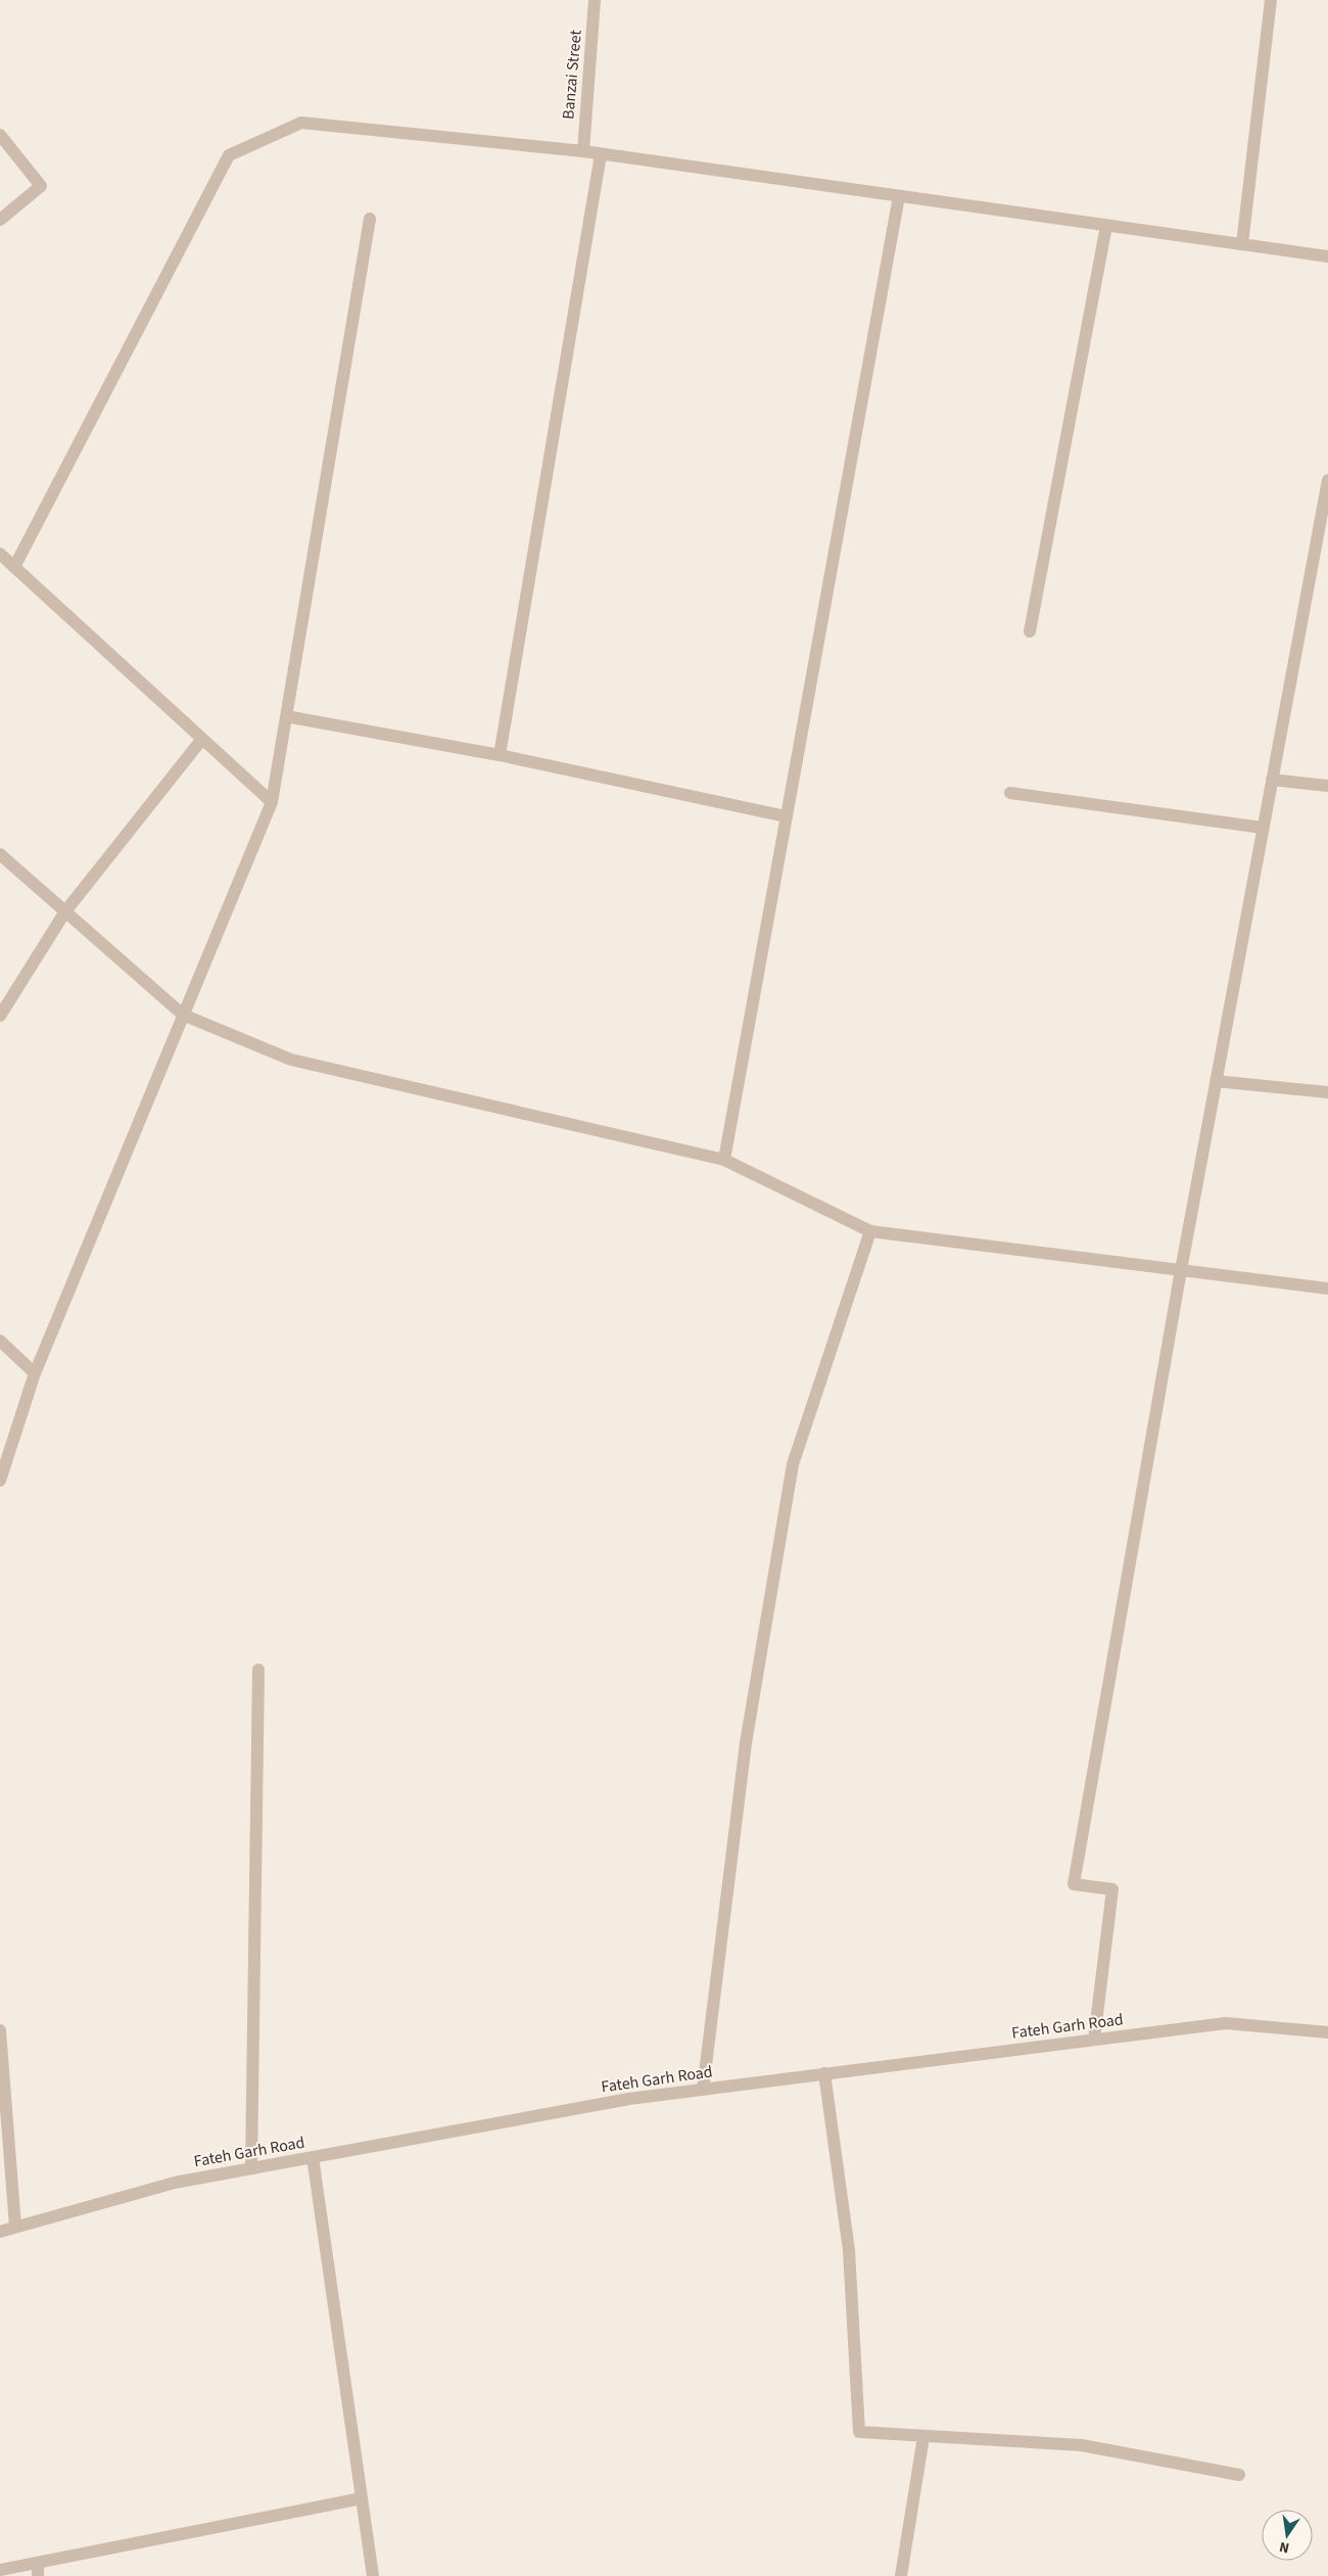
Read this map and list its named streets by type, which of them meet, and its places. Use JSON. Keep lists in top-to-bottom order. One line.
{"streets":{"street":["Banzai Street","Fateh Garh Road"]},"north":"bottom"}
